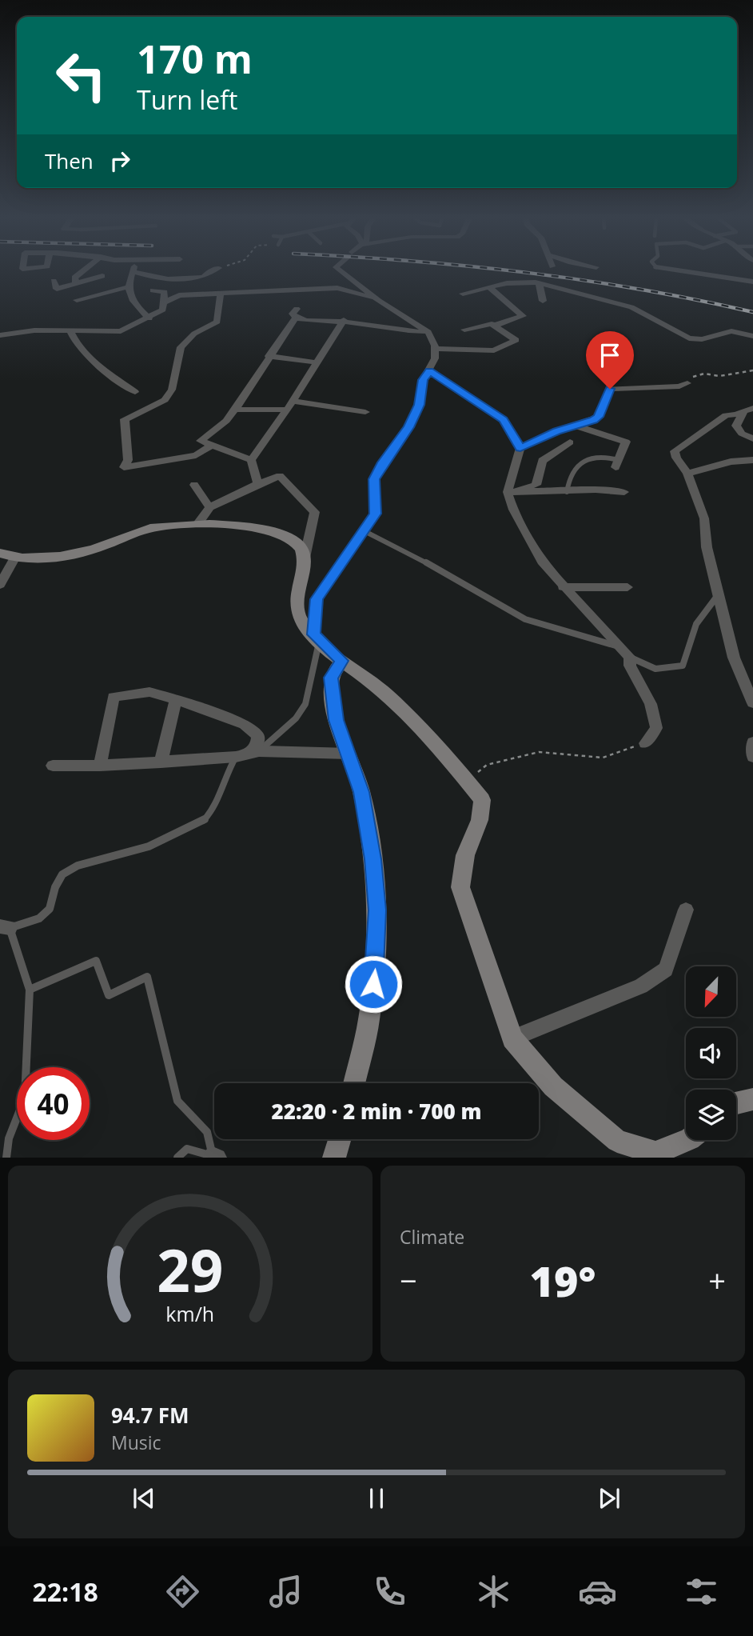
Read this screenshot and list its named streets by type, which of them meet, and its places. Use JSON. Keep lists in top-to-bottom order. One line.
{"north":"bottom left","page":{"turn":["170 m","Turn left"],"then":"Then","limit":"40","trip":"22:20 · 2 min · 700 m","tile":"Climate","heat":["−","19°","+"],"song":["94.7 FM","Music"],"tabs":"22:18","gauge":["29","km/h"]}}
